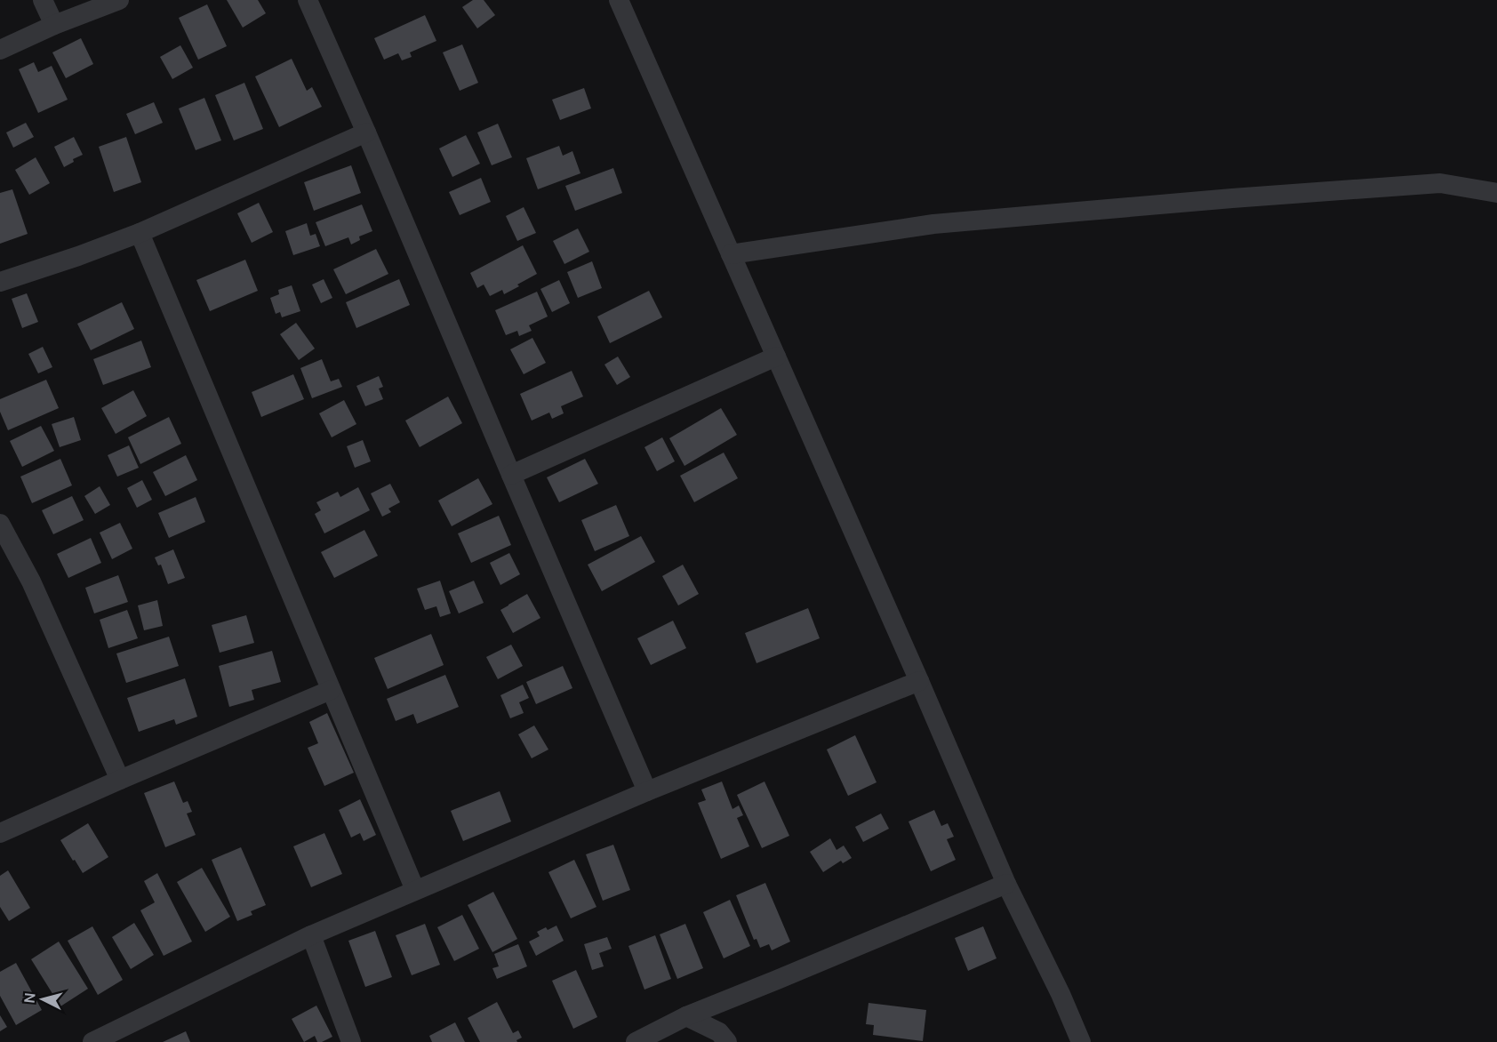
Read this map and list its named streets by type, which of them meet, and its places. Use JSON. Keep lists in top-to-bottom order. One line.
{"north":"left"}
